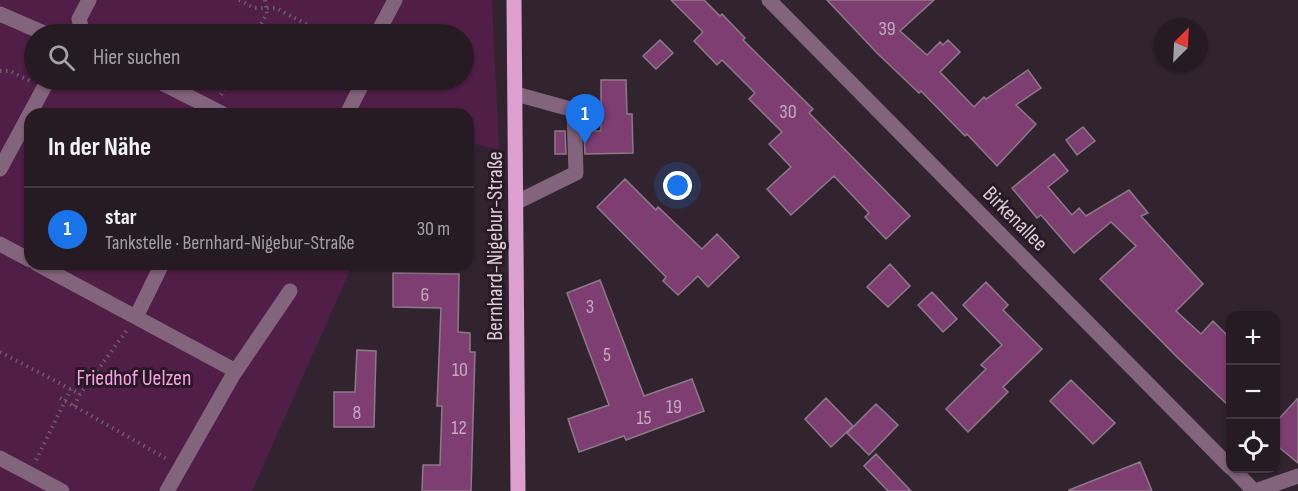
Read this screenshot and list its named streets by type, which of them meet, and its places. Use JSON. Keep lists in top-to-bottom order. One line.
{"streets":{"main road":["Bernhard-Nigebur-Straße"],"street":["Birkenallee"]},"parks":["Friedhof Uelzen"],"house_numbers":["39","30","6","3","5","10","19","8","15","12"],"north":"top right","page":{"search":"Hier suchen","pins":"1","heading":"In der Nähe","list":[{"mark":"1","name":"star","note":"Tankstelle · Bernhard-Nigebur-Straße","value":"30 m"}],"map_buttons":["+","−"]}}
